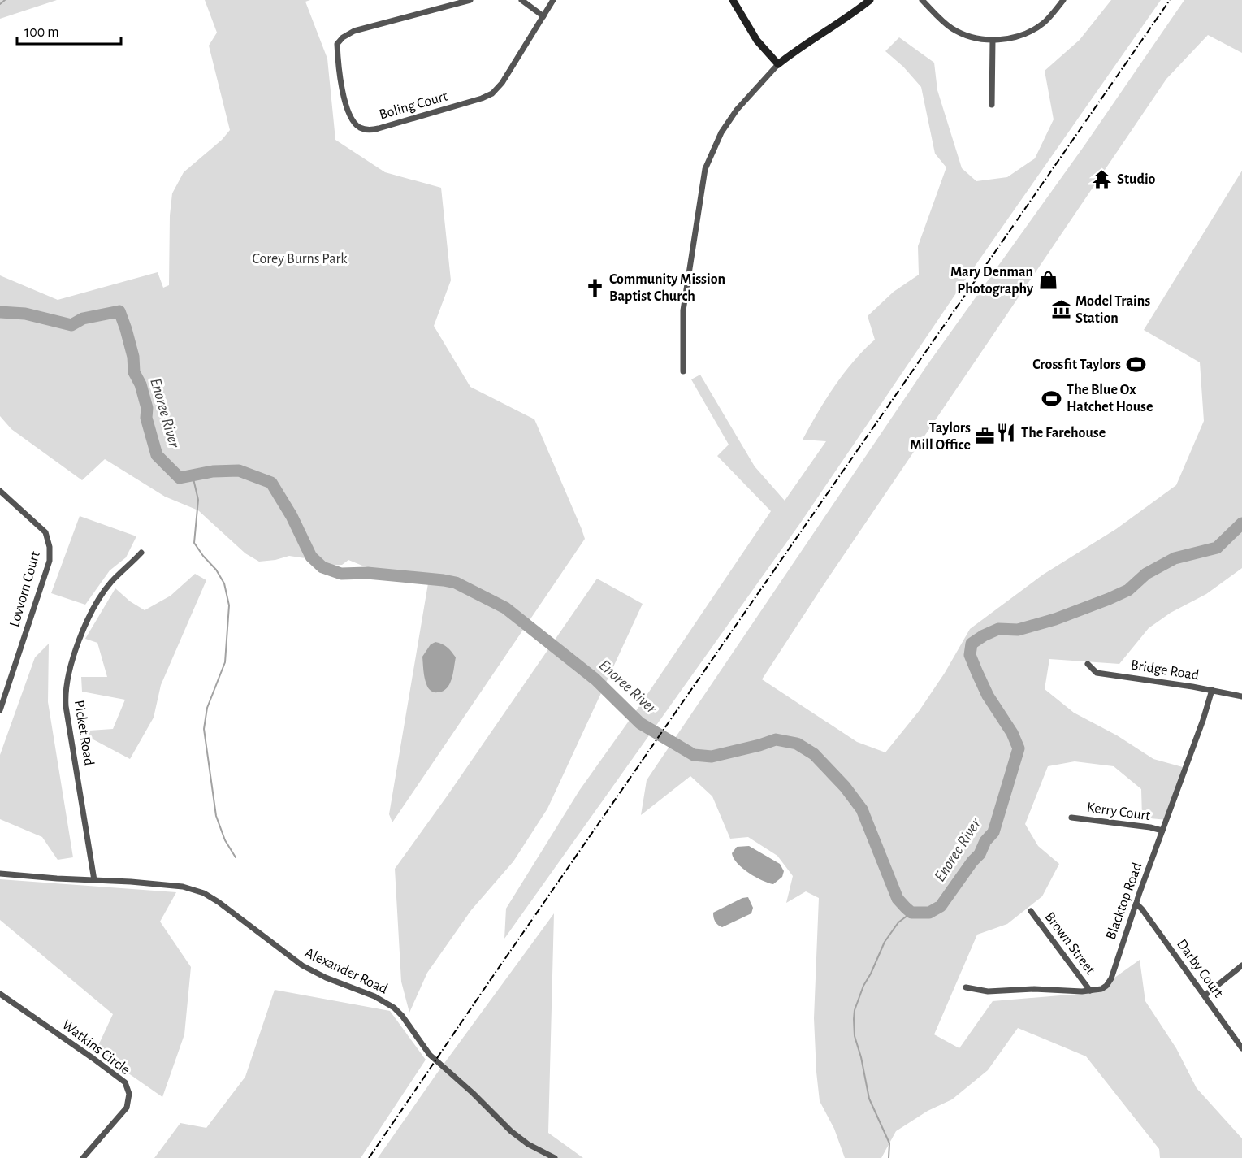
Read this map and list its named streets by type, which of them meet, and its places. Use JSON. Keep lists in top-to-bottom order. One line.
{"streets":{"street":["Boling Court","Lovvorn Court","Bridge Road","Picket Road","Kerry Court","Blacktop Road","Brown Street","Darby Court","Alexander Road","Watkins Circle"]},"crossings":[["Bridge Road","Blacktop Road"],["Picket Road","Alexander Road"],["Kerry Court","Blacktop Road"],["Blacktop Road","Brown Street"],["Blacktop Road","Darby Court"]],"water":["Enoree River"],"parks":["Corey Burns Park"],"places":{"temple":["Studio"],"shop":["Mary Denman Photography"],"church":["Community Mission Baptist Church"],"museum":["Model Trains Station"],"sports":["Crossfit Taylors","The Blue Ox Hatchet House"],"restaurant":["The Farehouse"],"office":["Taylors Mill Office"]},"scale_bar":"100 m"}
